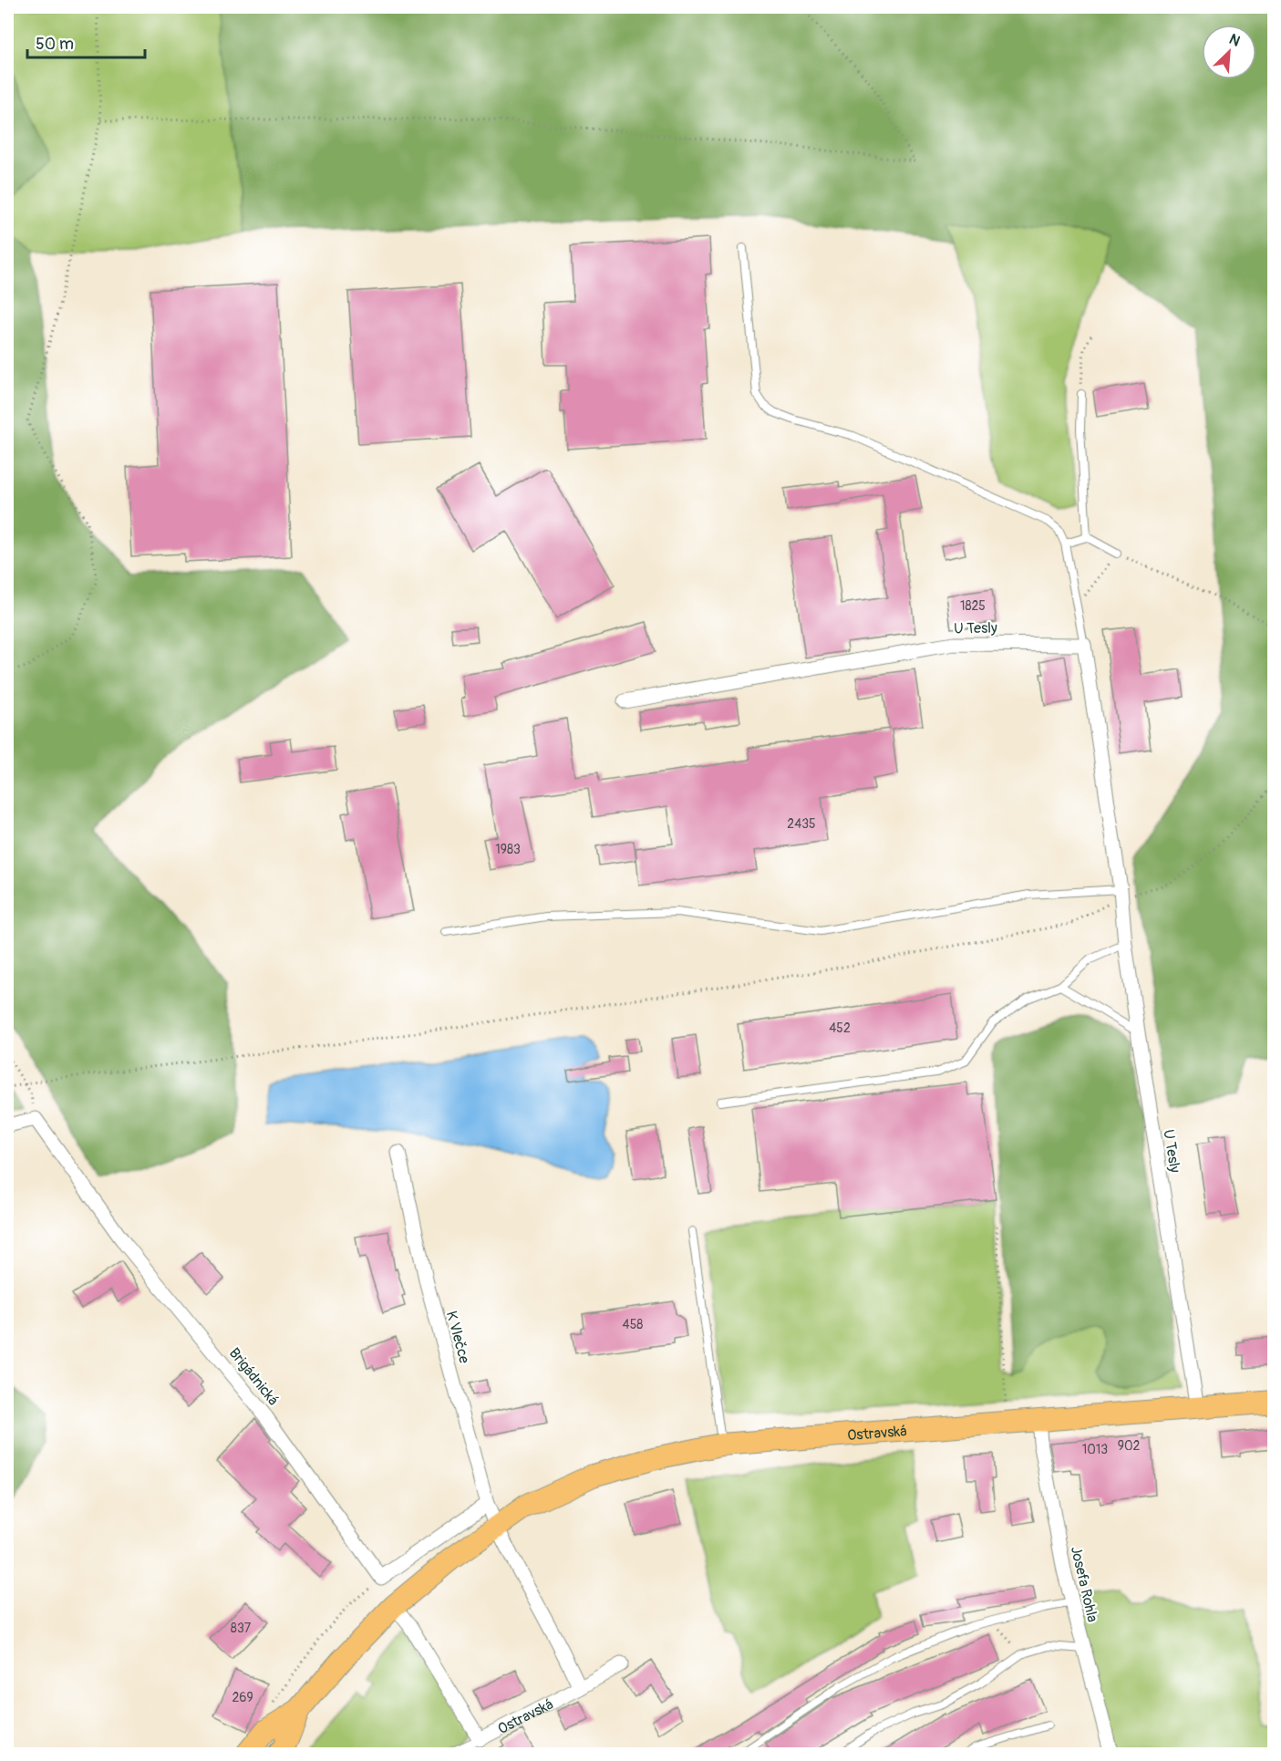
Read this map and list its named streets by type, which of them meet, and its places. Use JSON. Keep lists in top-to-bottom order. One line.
{"streets":{"main road":["Ostravská"],"street":["U Tesly","K Vlečce","Brigádnická","Josefa Rohla"]},"crossings":[["U Tesly","Ostravská"],["K Vlečce","Brigádnická"],["K Vlečce","Ostravská"],["Ostravská","Josefa Rohla"]],"house_numbers":["1825","2435","1983","452","458","902","1013","837","269"],"scale_bar":"50 m","north":"top right"}
